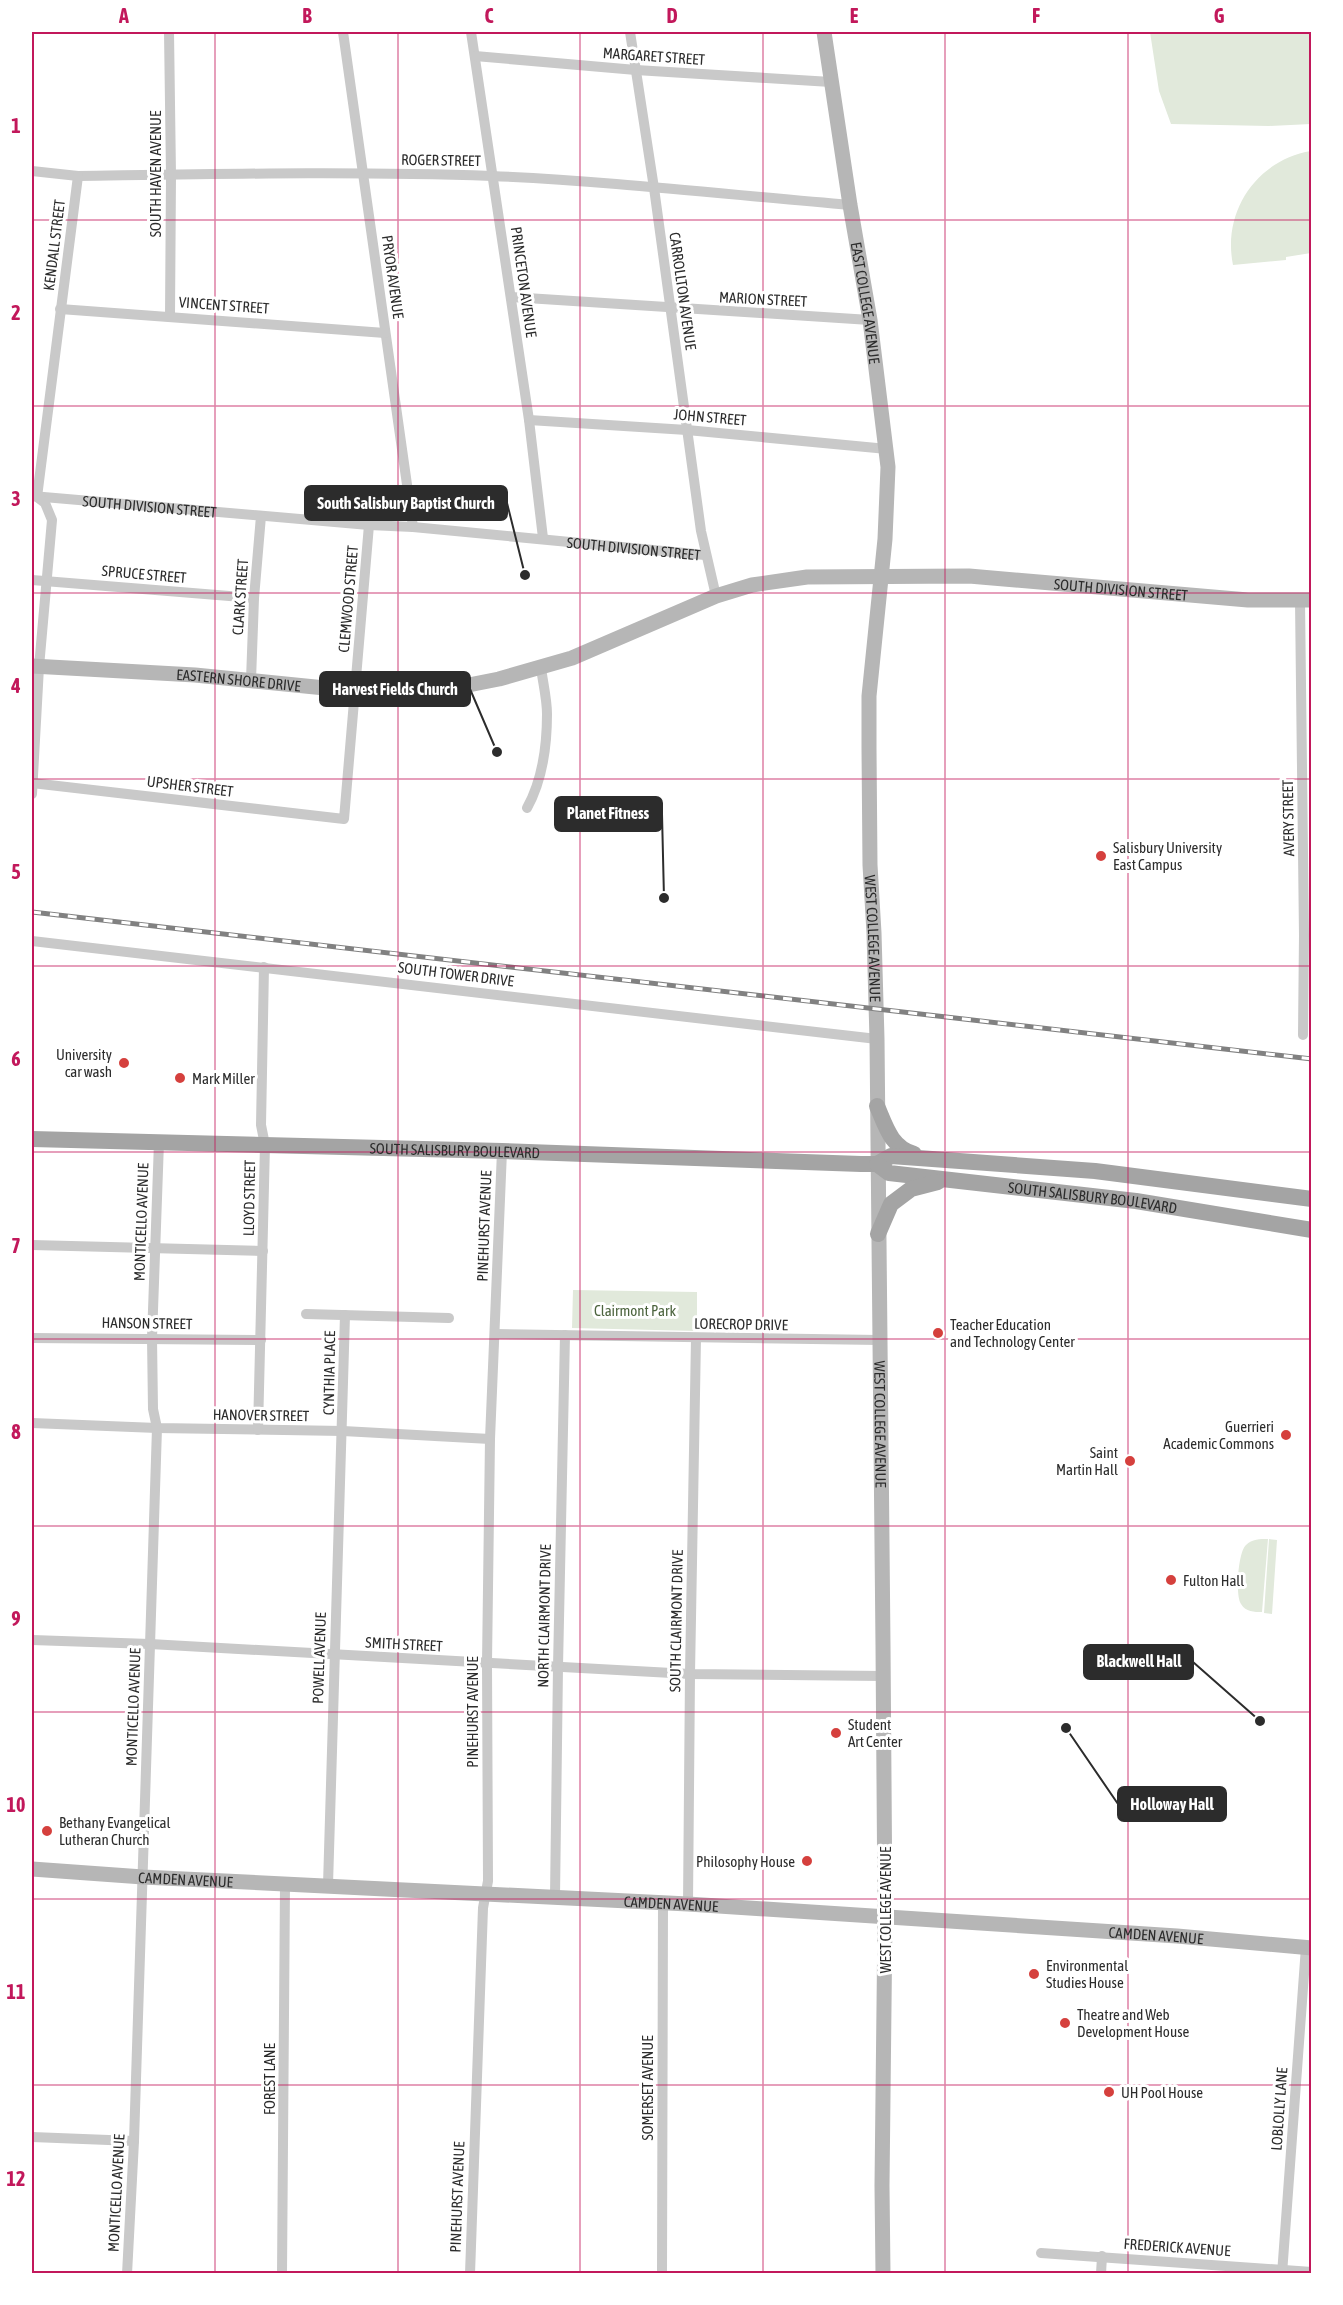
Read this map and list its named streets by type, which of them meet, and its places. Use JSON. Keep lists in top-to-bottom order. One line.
{"streets":{"main road":["SOUTH SALISBURY BOULEVARD"],"street":["MARGARET STREET","ROGER STREET","SOUTH HAVEN AVENUE","KENDALL STREET","PRYOR AVENUE","PRINCETON AVENUE","CARROLLTON AVENUE","MARION STREET","EAST COLLEGE AVENUE","VINCENT STREET","JOHN STREET","SOUTH DIVISION STREET","SPRUCE STREET","CLARK STREET","CLEMWOOD STREET","EASTERN SHORE DRIVE","UPSHER STREET","AVERY STREET","WEST COLLEGE AVENUE","SOUTH TOWER DRIVE","LLOYD STREET","MONTICELLO AVENUE","PINEHURST AVENUE","HANSON STREET","LORECROP DRIVE","CYNTHIA PLACE","HANOVER STREET","NORTH CLAIRMONT DRIVE","SOUTH CLAIRMONT DRIVE","SMITH STREET","POWELL AVENUE","CAMDEN AVENUE","FOREST LANE","SOMERSET AVENUE","LOBLOLLY LANE","FREDERICK AVENUE"]},"crossings":[["MARGARET STREET","PRINCETON AVENUE"],["MARGARET STREET","CARROLLTON AVENUE"],["MARGARET STREET","EAST COLLEGE AVENUE"],["ROGER STREET","SOUTH HAVEN AVENUE"],["ROGER STREET","KENDALL STREET"],["ROGER STREET","PRYOR AVENUE"],["ROGER STREET","PRINCETON AVENUE"],["ROGER STREET","CARROLLTON AVENUE"],["ROGER STREET","EAST COLLEGE AVENUE"],["SOUTH HAVEN AVENUE","VINCENT STREET"],["KENDALL STREET","VINCENT STREET"],["KENDALL STREET","SOUTH DIVISION STREET"],["PRYOR AVENUE","VINCENT STREET"],["PRYOR AVENUE","SOUTH DIVISION STREET"],["PRINCETON AVENUE","MARION STREET"],["PRINCETON AVENUE","JOHN STREET"],["PRINCETON AVENUE","SOUTH DIVISION STREET"],["CARROLLTON AVENUE","MARION STREET"],["CARROLLTON AVENUE","JOHN STREET"],["CARROLLTON AVENUE","SOUTH DIVISION STREET"],["MARION STREET","EAST COLLEGE AVENUE"],["EAST COLLEGE AVENUE","JOHN STREET"],["EAST COLLEGE AVENUE","SOUTH DIVISION STREET"],["EAST COLLEGE AVENUE","WEST COLLEGE AVENUE"],["SOUTH DIVISION STREET","CLARK STREET"],["SOUTH DIVISION STREET","CLEMWOOD STREET"],["SOUTH DIVISION STREET","EASTERN SHORE DRIVE"],["SOUTH DIVISION STREET","AVERY STREET"],["SOUTH DIVISION STREET","WEST COLLEGE AVENUE"],["SPRUCE STREET","CLARK STREET"],["CLARK STREET","EASTERN SHORE DRIVE"],["CLEMWOOD STREET","EASTERN SHORE DRIVE"],["CLEMWOOD STREET","UPSHER STREET"],["WEST COLLEGE AVENUE","SOUTH TOWER DRIVE"],["WEST COLLEGE AVENUE","SOUTH SALISBURY BOULEVARD"],["WEST COLLEGE AVENUE","LORECROP DRIVE"],["WEST COLLEGE AVENUE","SMITH STREET"],["WEST COLLEGE AVENUE","CAMDEN AVENUE"],["SOUTH TOWER DRIVE","LLOYD STREET"],["SOUTH SALISBURY BOULEVARD","LLOYD STREET"],["SOUTH SALISBURY BOULEVARD","MONTICELLO AVENUE"],["SOUTH SALISBURY BOULEVARD","PINEHURST AVENUE"],["LLOYD STREET","HANSON STREET"],["LLOYD STREET","HANOVER STREET"],["MONTICELLO AVENUE","HANSON STREET"],["MONTICELLO AVENUE","HANOVER STREET"],["MONTICELLO AVENUE","SMITH STREET"],["MONTICELLO AVENUE","CAMDEN AVENUE"],["PINEHURST AVENUE","LORECROP DRIVE"],["PINEHURST AVENUE","HANOVER STREET"],["PINEHURST AVENUE","SMITH STREET"],["PINEHURST AVENUE","CAMDEN AVENUE"],["LORECROP DRIVE","NORTH CLAIRMONT DRIVE"],["LORECROP DRIVE","SOUTH CLAIRMONT DRIVE"],["CYNTHIA PLACE","HANOVER STREET"],["CYNTHIA PLACE","POWELL AVENUE"],["HANOVER STREET","POWELL AVENUE"],["NORTH CLAIRMONT DRIVE","SMITH STREET"],["NORTH CLAIRMONT DRIVE","CAMDEN AVENUE"],["SOUTH CLAIRMONT DRIVE","SMITH STREET"],["SOUTH CLAIRMONT DRIVE","CAMDEN AVENUE"],["SMITH STREET","POWELL AVENUE"],["POWELL AVENUE","CAMDEN AVENUE"],["CAMDEN AVENUE","FOREST LANE"],["CAMDEN AVENUE","SOMERSET AVENUE"],["CAMDEN AVENUE","LOBLOLLY LANE"],["LOBLOLLY LANE","FREDERICK AVENUE"]],"parks":["Clairmont Park"],"places":["South Salisbury Baptist Church","Harvest Fields Church","Salisbury University East Campus","Planet Fitness","University car wash","Mark Miller","Teacher Education and Technology Center","Guerrieri Academic Commons","Saint Martin Hall","Fulton Hall","Blackwell Hall","Holloway Hall","Student Art Center","Bethany Evangelical Lutheran Church","Philosophy House","Environmental Studies House","Theatre and Web Development House","UH Pool House"],"grid":{"columns":["A","B","C","D","E","F","G"],"rows":["1","2","3","4","5","6","7","8","9","10","11","12"]}}
